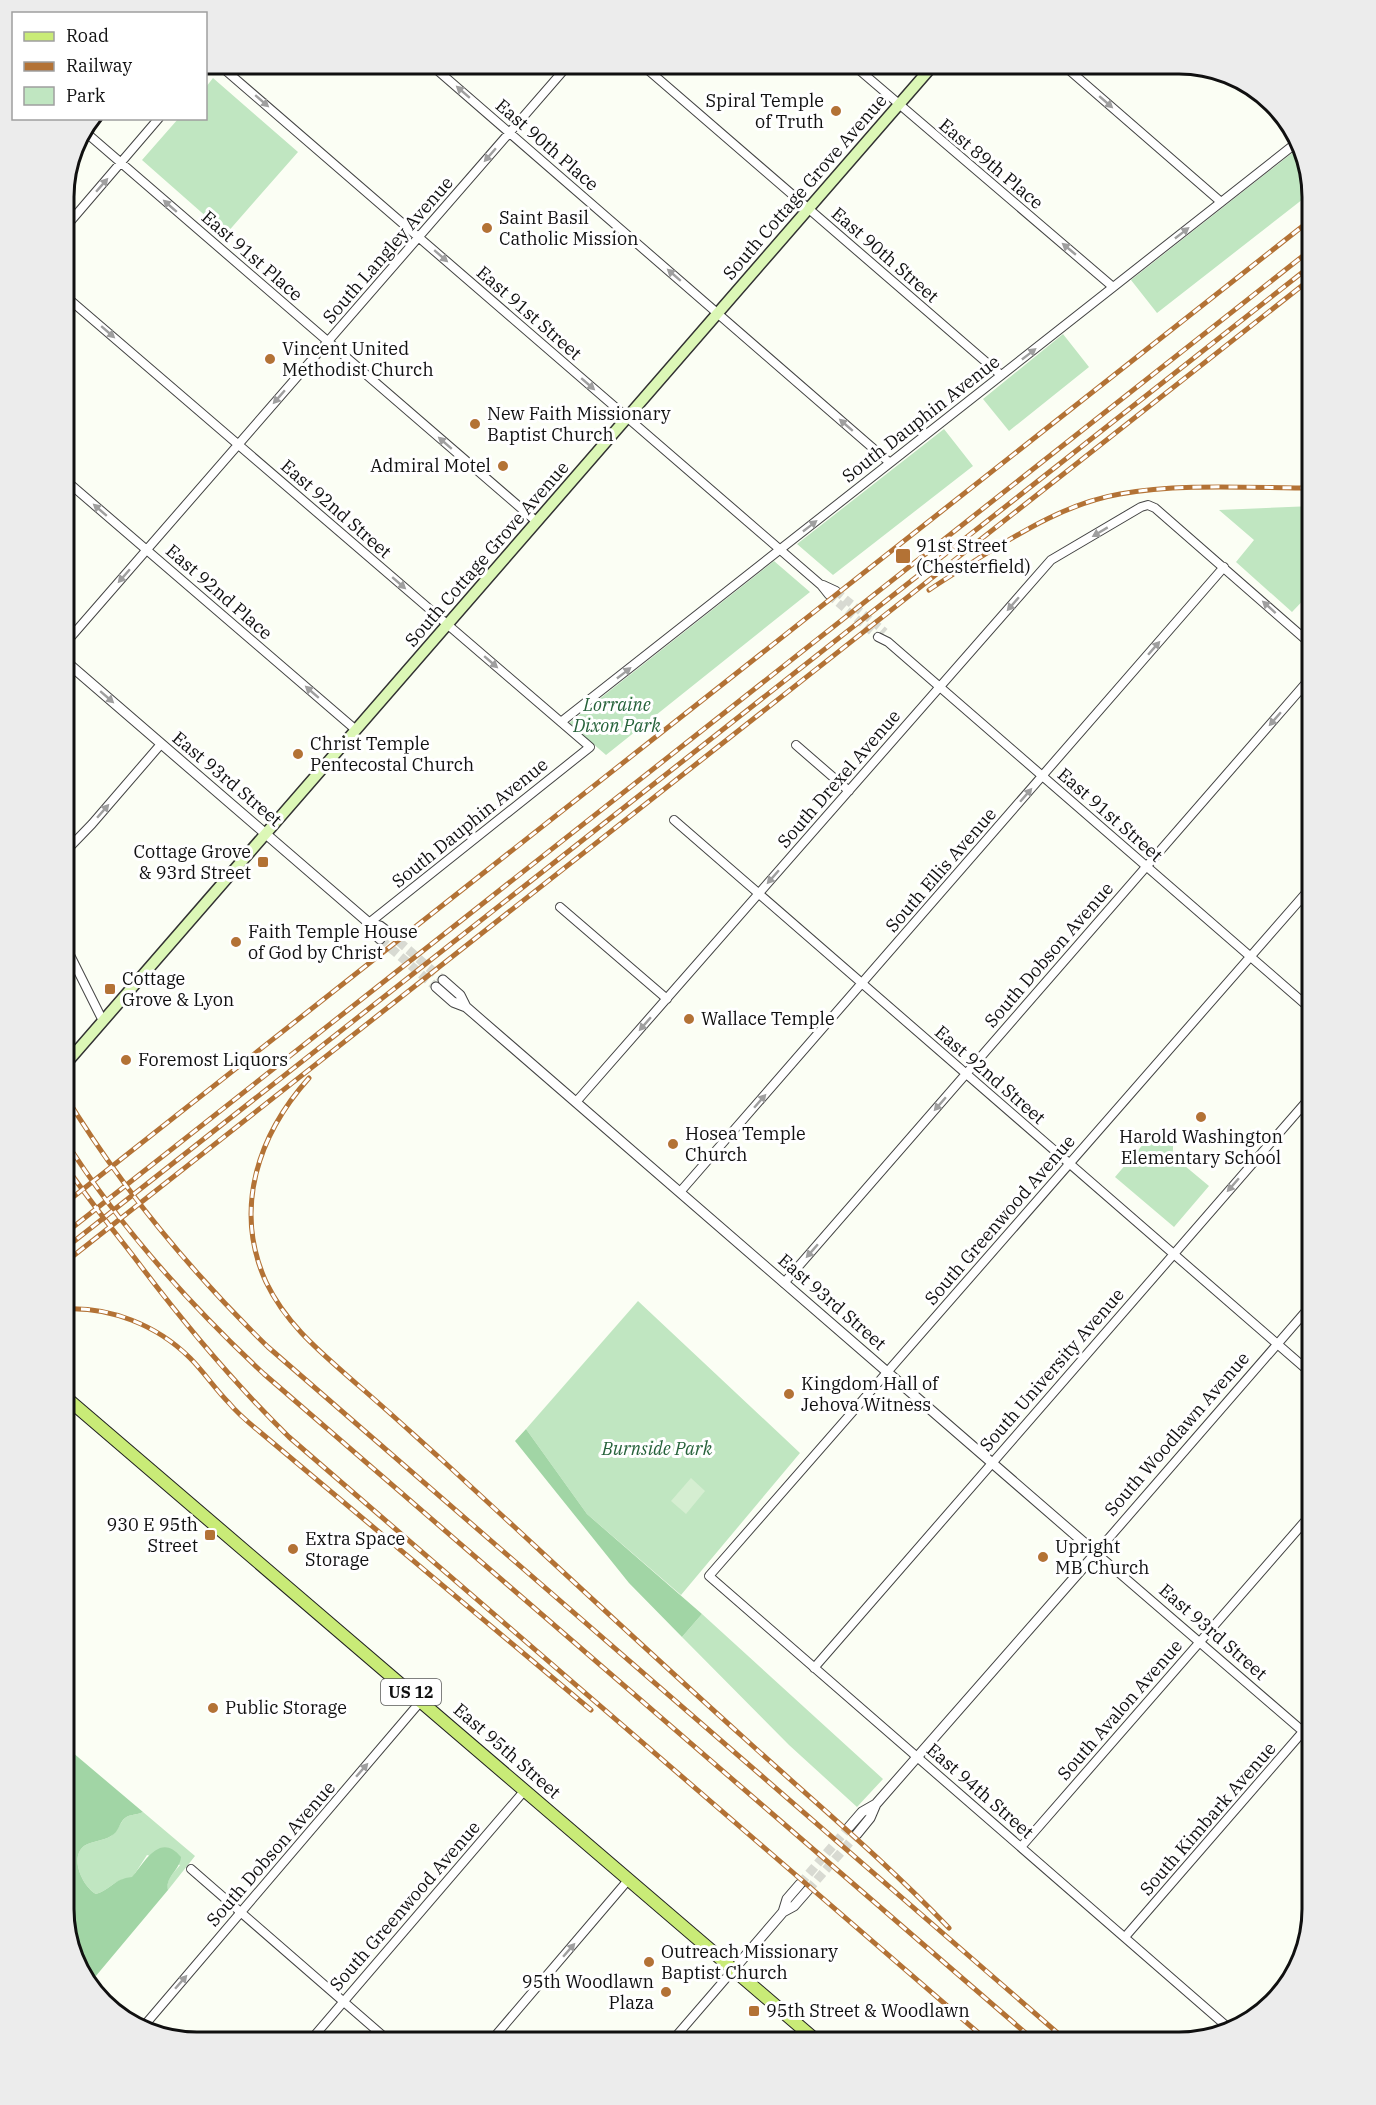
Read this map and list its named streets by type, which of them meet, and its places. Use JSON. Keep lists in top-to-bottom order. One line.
{"streets":{"main road":["South Cottage Grove Avenue","US 12","East 95th Street"],"street":["East 90th Place","East 89th Place","South Langley Avenue","East 90th Street","East 91st Place","East 91st Street","South Dauphin Avenue","East 92nd Street","East 92nd Place","East 93rd Street","South Drexel Avenue","South Ellis Avenue","South Dobson Avenue","South Greenwood Avenue","South University Avenue","South Woodlawn Avenue","South Avalon Avenue","East 94th Street","South Kimbark Avenue"]},"crossings":[["East 90th Place","South Cottage Grove Avenue"],["East 90th Place","South Langley Avenue"],["East 90th Place","South Dauphin Avenue"],["East 89th Place","South Cottage Grove Avenue"],["East 89th Place","South Dauphin Avenue"],["South Cottage Grove Avenue","East 90th Street"],["South Cottage Grove Avenue","East 91st Place"],["South Cottage Grove Avenue","East 91st Street"],["South Cottage Grove Avenue","East 92nd Street"],["South Cottage Grove Avenue","East 92nd Place"],["South Cottage Grove Avenue","East 93rd Street"],["South Langley Avenue","East 91st Place"],["South Langley Avenue","East 91st Street"],["South Langley Avenue","East 92nd Street"],["South Langley Avenue","East 92nd Place"],["East 90th Street","South Dauphin Avenue"],["East 91st Street","South Dauphin Avenue"],["East 91st Street","South Drexel Avenue"],["East 91st Street","South Ellis Avenue"],["East 91st Street","South Dobson Avenue"],["East 91st Street","South Greenwood Avenue"],["South Dauphin Avenue","East 92nd Street"],["South Dauphin Avenue","East 93rd Street"],["East 92nd Street","South Drexel Avenue"],["East 92nd Street","South Ellis Avenue"],["East 92nd Street","South Dobson Avenue"],["East 92nd Street","South Greenwood Avenue"],["East 92nd Street","South University Avenue"],["East 92nd Street","South Woodlawn Avenue"],["East 93rd Street","South Drexel Avenue"],["East 93rd Street","South Ellis Avenue"],["East 93rd Street","South Dobson Avenue"],["East 93rd Street","South Greenwood Avenue"],["East 93rd Street","South University Avenue"],["East 93rd Street","South Woodlawn Avenue"],["East 93rd Street","South Avalon Avenue"],["East 93rd Street","South Kimbark Avenue"],["South Drexel Avenue","South Ellis Avenue"],["South Dobson Avenue","East 95th Street"],["South Greenwood Avenue","East 95th Street"],["South Greenwood Avenue","East 94th Street"],["South University Avenue","East 94th Street"],["South Woodlawn Avenue","East 94th Street"],["South Avalon Avenue","East 94th Street"],["East 94th Street","South Kimbark Avenue"]],"one_way":["East 90th Place","East 89th Place","South Langley Avenue","East 91st Place","East 91st Street","South Dauphin Avenue","East 92nd Street","East 92nd Place","South Drexel Avenue","South Ellis Avenue"],"parks":["Lorraine Dixon Park","Burnside Park"],"places":{"other":["Spiral Temple of Truth","Saint Basil Catholic Mission","Vincent United Methodist Church","New Faith Missionary Baptist Church","Admiral Motel","Christ Temple Pentecostal Church","Faith Temple House of God by Christ","Wallace Temple","Foremost Liquors","Harold Washington Elementary School","Hosea Temple Church","Kingdom Hall of Jehova Witness","Extra Space Storage","Upright MB Church","Public Storage","Outreach Missionary Baptist Church","95th Woodlawn Plaza"],"transit":["91st Street (Chesterfield)","Cottage Grove & 93rd Street","Cottage Grove & Lyon","930 E 95th Street","95th Street & Woodlawn"]},"legend":["Road","Railway","Park"]}
